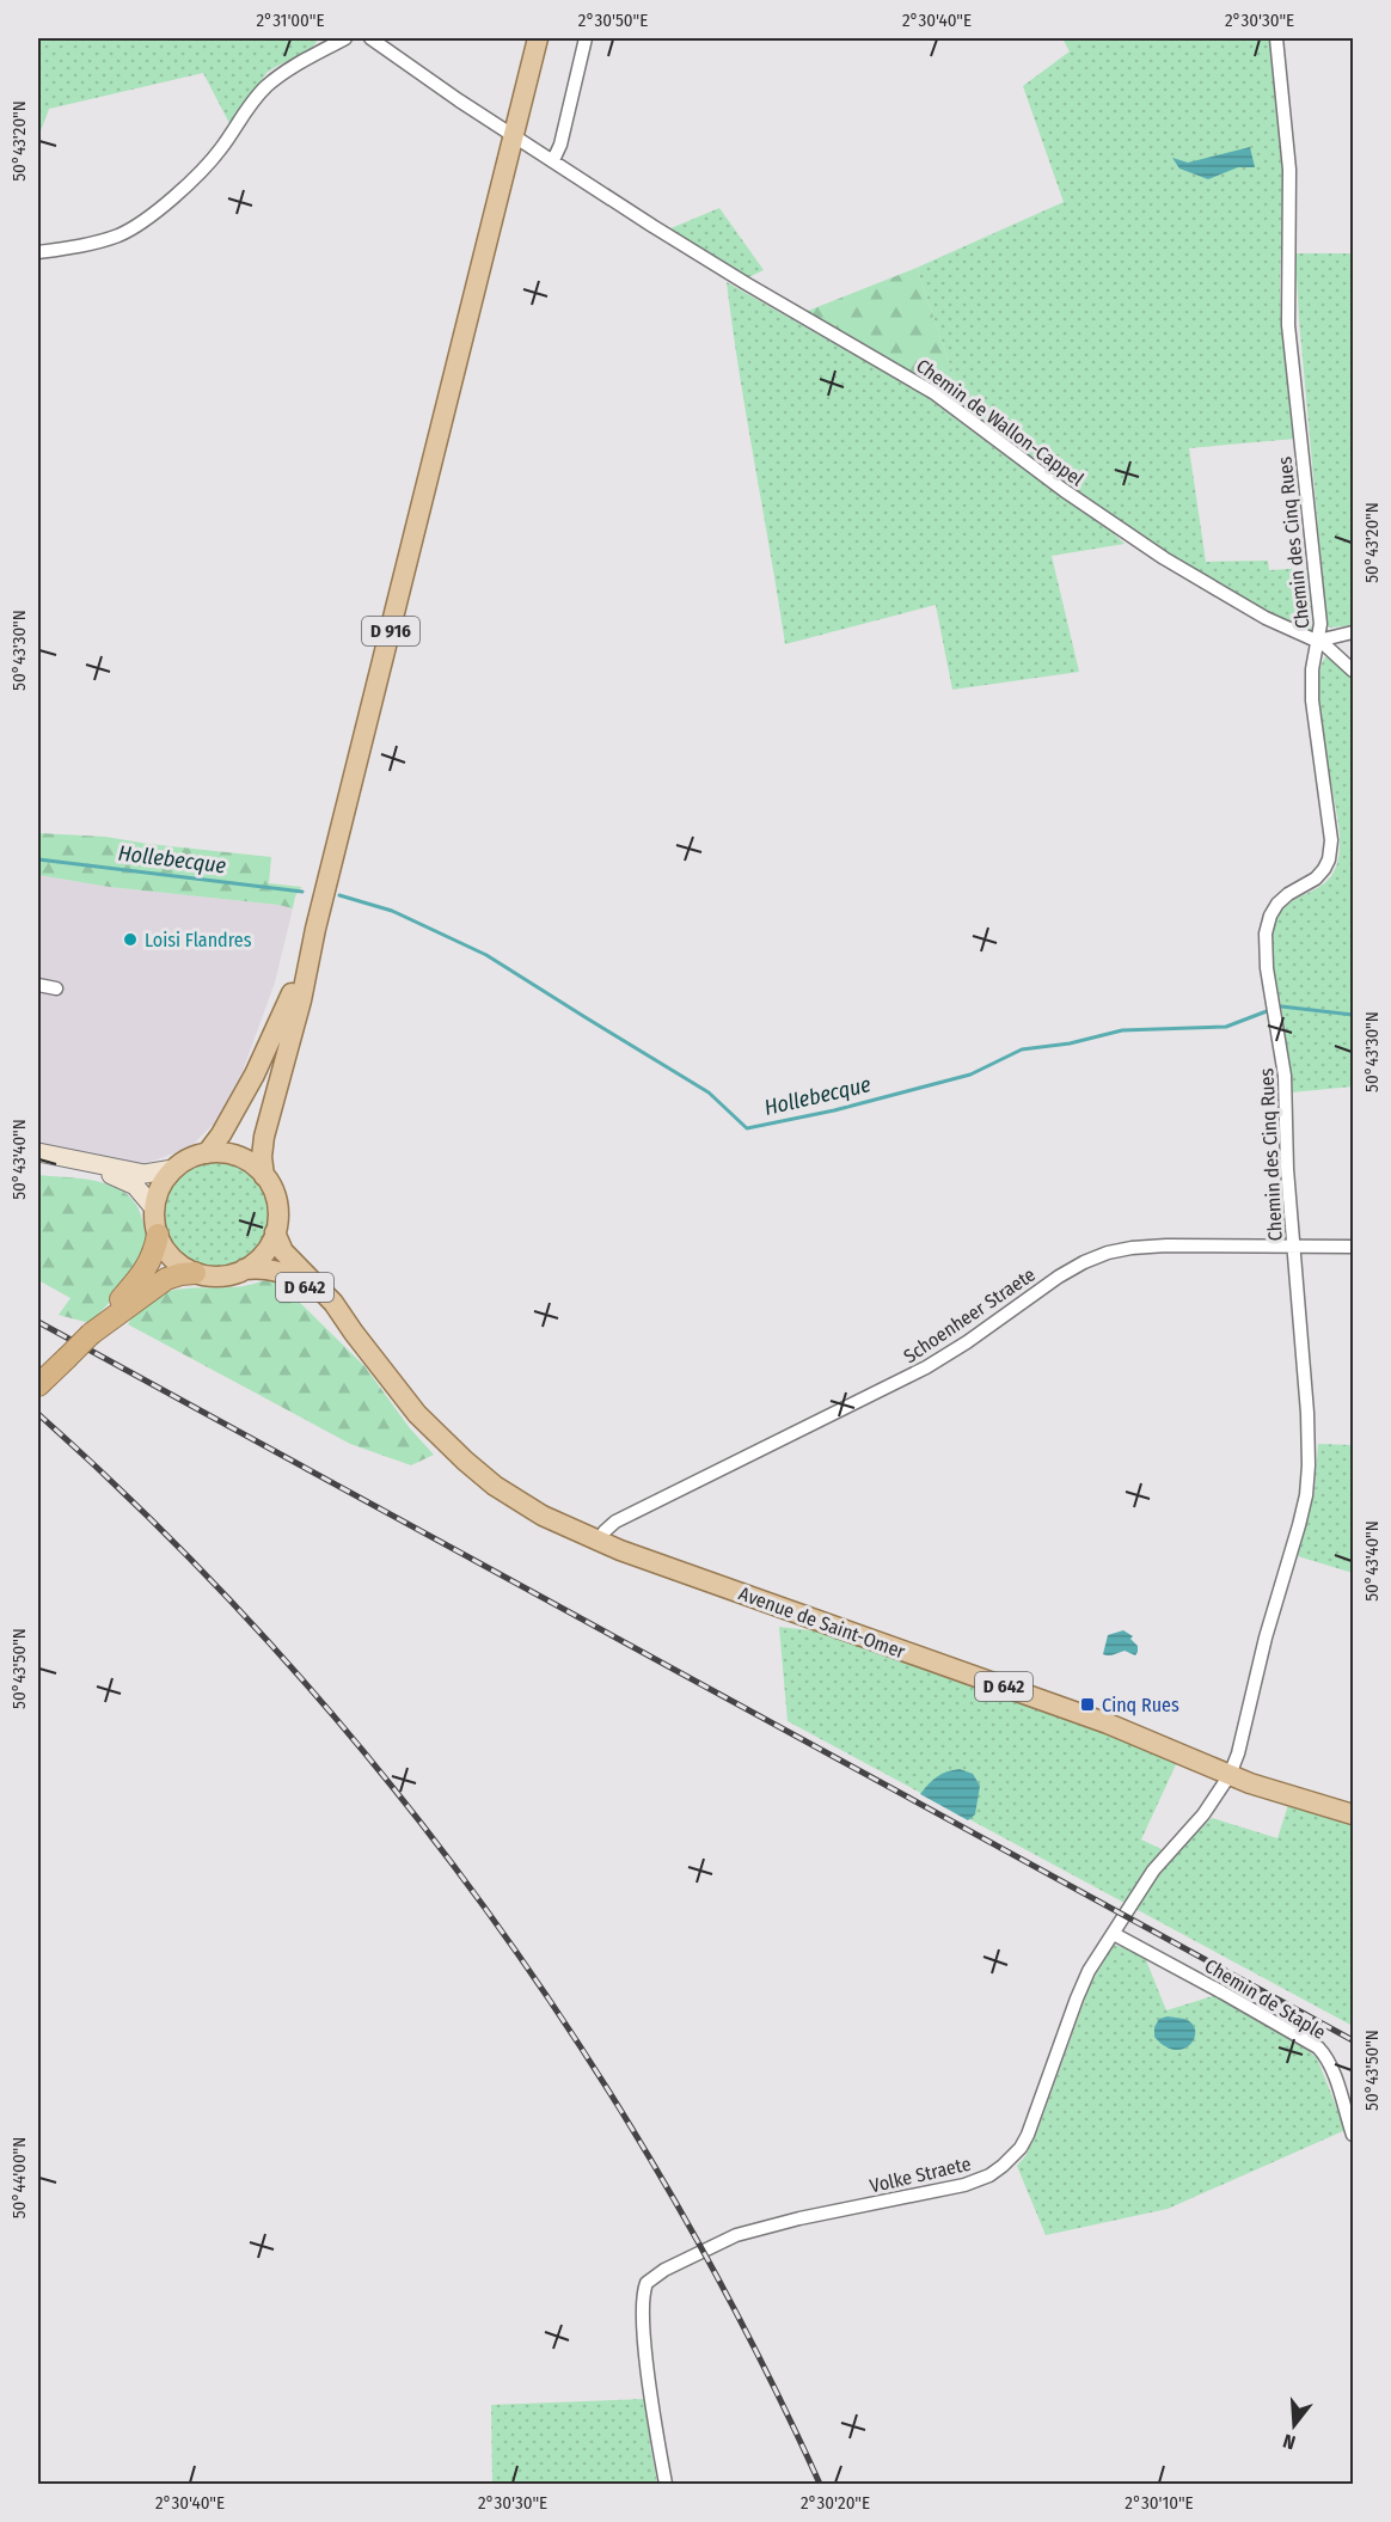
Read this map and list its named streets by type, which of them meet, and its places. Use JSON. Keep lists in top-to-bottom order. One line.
{"streets":{"main road":["D 916","D 642","Avenue de Saint-Omer"],"street":["Chemin de Wallon-Cappel","Chemin des Cinq Rues","Schoenheer Straete","Chemin de Staple","Volke Straete"]},"crossings":[["Chemin de Wallon-Cappel","Chemin des Cinq Rues"],["Chemin de Wallon-Cappel","D 916"],["Chemin des Cinq Rues","Schoenheer Straete"],["Chemin des Cinq Rues","Avenue de Saint-Omer"],["Chemin des Cinq Rues","Volke Straete"],["D 916","Avenue de Saint-Omer"],["Schoenheer Straete","Avenue de Saint-Omer"],["Avenue de Saint-Omer","Volke Straete"],["Chemin de Staple","Volke Straete"]],"water":["Hollebecque"],"places":{"other":["Loisi Flandres"],"transit":["Cinq Rues"]},"north":"bottom","coordinates":["2°31'00\"E","2°30'50\"E","2°30'40\"E","2°30'30\"E","50°43'20\"N","50°43'30\"N","50°43'40\"N","50°43'50\"N","50°44'00\"N","2°30'20\"E","2°30'10\"E"]}
